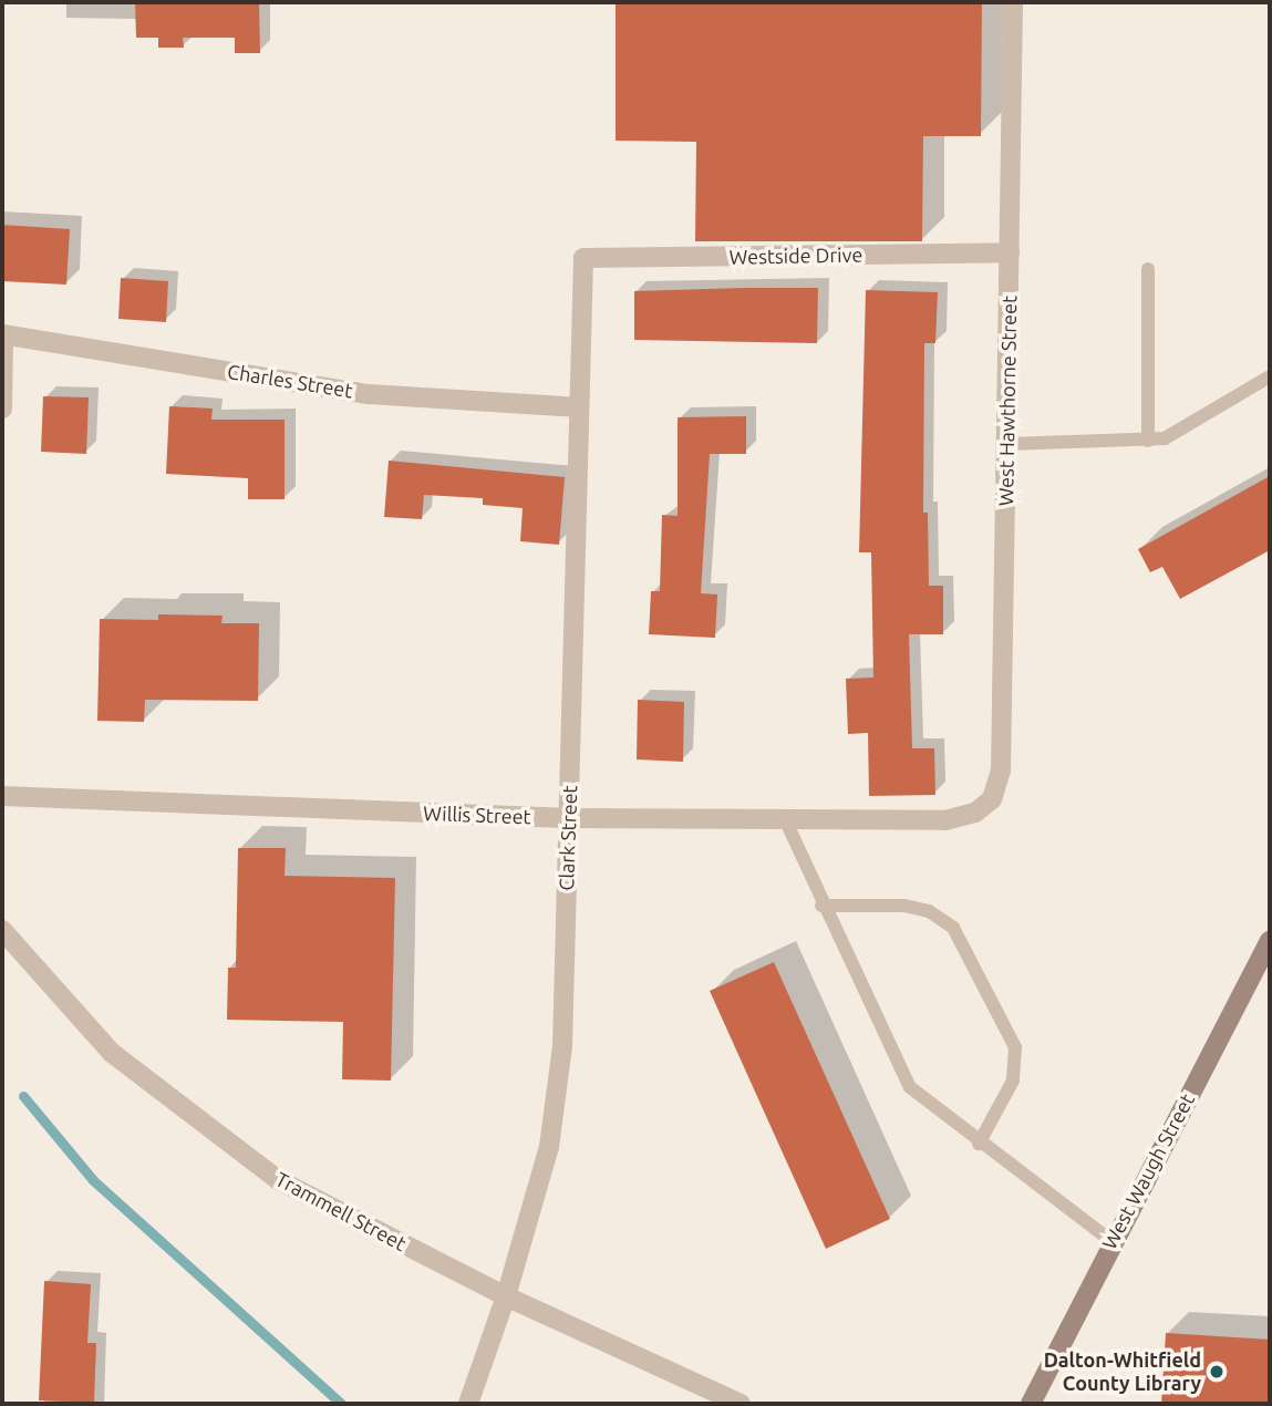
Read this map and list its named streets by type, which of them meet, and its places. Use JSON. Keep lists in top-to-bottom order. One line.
{"streets":{"street":["Westside Drive","Charles Street","West Hawthorne Street","Willis Street","Clark Street","West Waugh Street","Trammell Street"]},"crossings":[["Westside Drive","West Hawthorne Street"],["Westside Drive","Clark Street"],["Charles Street","Clark Street"],["West Hawthorne Street","Willis Street"],["Willis Street","Clark Street"],["Clark Street","Trammell Street"]],"places":["Dalton-Whitfield County Library"]}
